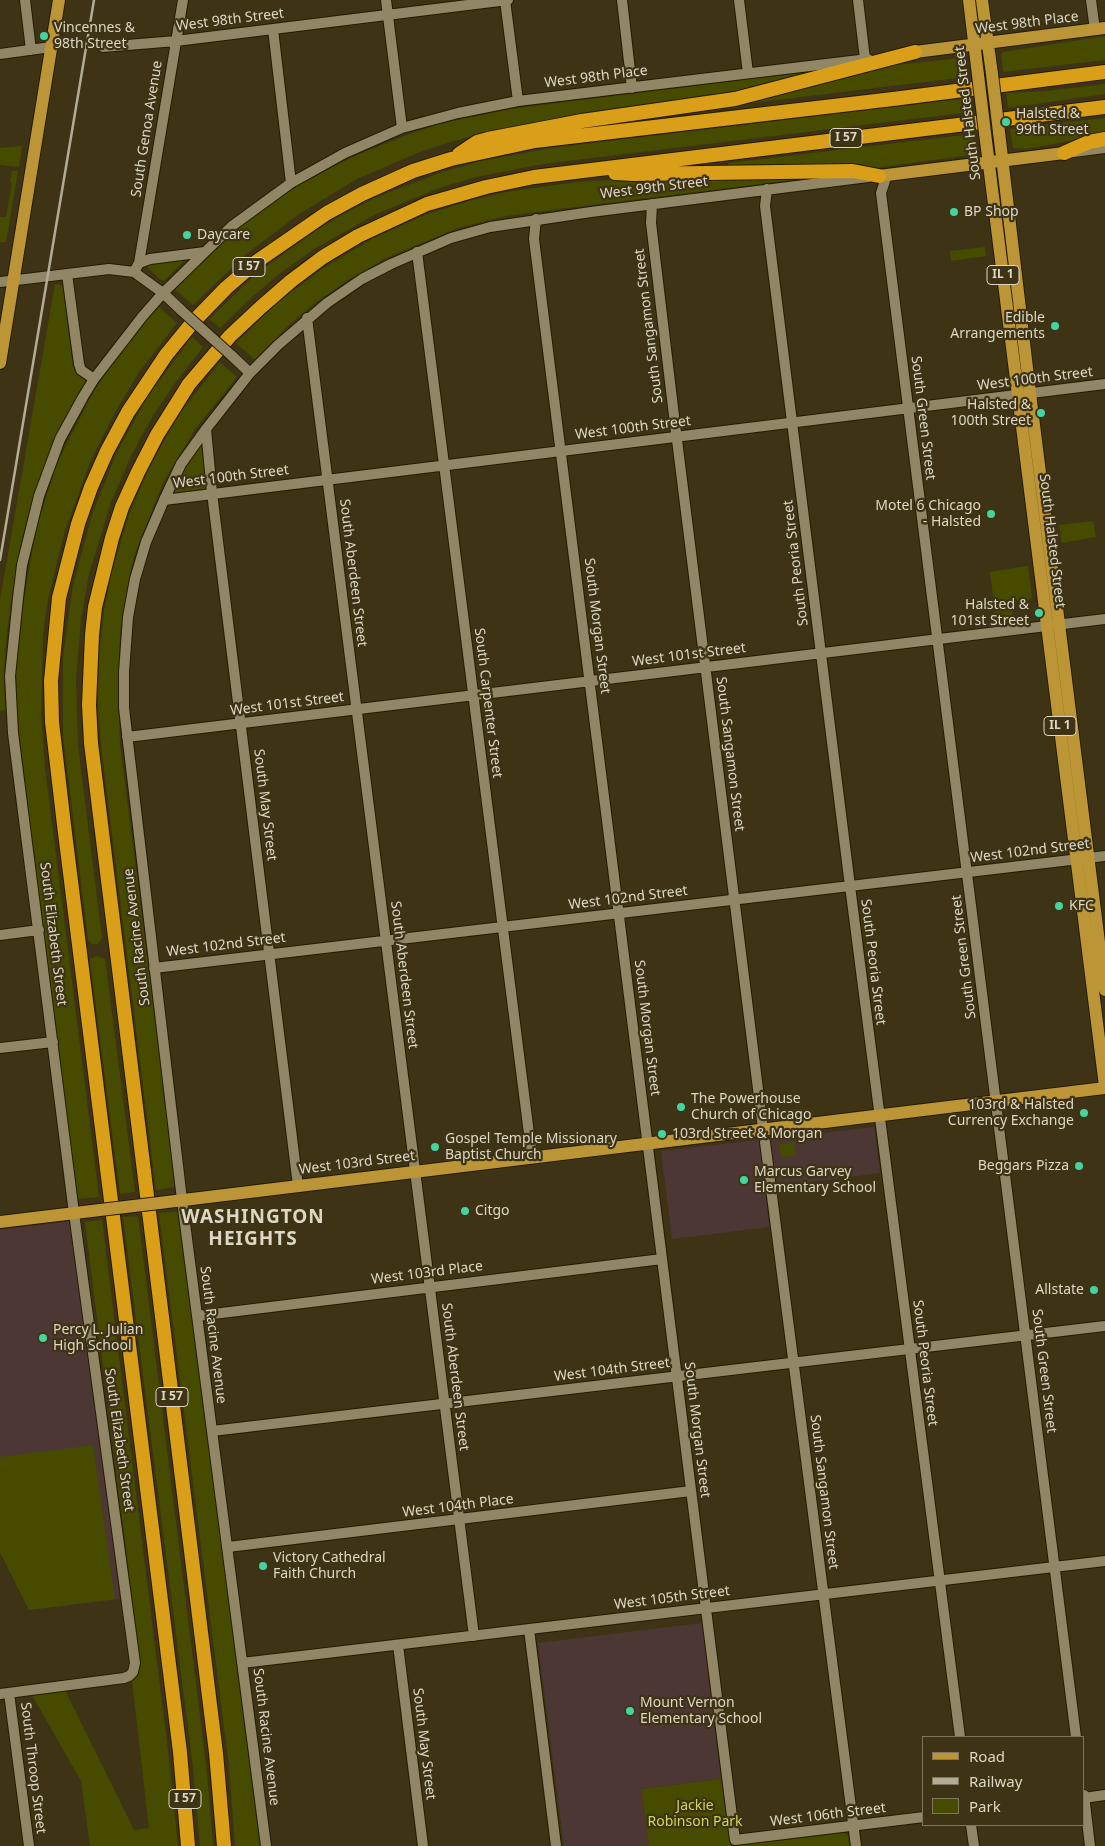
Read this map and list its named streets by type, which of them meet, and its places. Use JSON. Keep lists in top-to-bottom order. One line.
{"streets":{"highway":["I 57"],"main road":["West 98th Place","South Halsted Street","West 99th Street","IL 1","West 103rd Street"],"street":["West 98th Street","South Genoa Avenue","South Sangamon Street","West 100th Street","South Green Street","South Peoria Street","South Aberdeen Street","South Morgan Street","West 101st Street","South Carpenter Street","South May Street","West 102nd Street","South Elizabeth Street","South Racine Avenue","West 103rd Place","West 104th Street","West 104th Place","West 105th Street","South Throop Street","West 106th Street"]},"crossings":[["West 98th Street","South Genoa Avenue"],["West 98th Place","South Halsted Street"],["West 98th Place","South Elizabeth Street"],["South Halsted Street","West 99th Street"],["South Halsted Street","West 100th Street"],["South Halsted Street","West 101st Street"],["South Halsted Street","West 102nd Street"],["South Halsted Street","West 103rd Street"],["West 99th Street","South Sangamon Street"],["West 99th Street","South Green Street"],["West 99th Street","South Peoria Street"],["West 99th Street","South Aberdeen Street"],["West 99th Street","South Morgan Street"],["West 99th Street","South Carpenter Street"],["South Sangamon Street","West 100th Street"],["South Sangamon Street","West 101st Street"],["South Sangamon Street","West 102nd Street"],["South Sangamon Street","West 103rd Street"],["South Sangamon Street","West 104th Street"],["South Sangamon Street","West 105th Street"],["South Sangamon Street","West 106th Street"],["West 100th Street","South Green Street"],["West 100th Street","South Peoria Street"],["West 100th Street","South Aberdeen Street"],["West 100th Street","South Morgan Street"],["West 100th Street","South Carpenter Street"],["West 100th Street","South May Street"],["West 100th Street","South Racine Avenue"],["South Green Street","West 101st Street"],["South Green Street","West 102nd Street"],["South Green Street","West 103rd Street"],["South Green Street","West 104th Street"],["South Green Street","West 105th Street"],["South Peoria Street","West 101st Street"],["South Peoria Street","West 102nd Street"],["South Peoria Street","West 103rd Street"],["South Peoria Street","West 104th Street"],["South Peoria Street","West 105th Street"],["South Aberdeen Street","West 101st Street"],["South Aberdeen Street","West 102nd Street"],["South Aberdeen Street","West 103rd Street"],["South Aberdeen Street","West 103rd Place"],["South Aberdeen Street","West 104th Street"],["South Aberdeen Street","West 104th Place"],["South Aberdeen Street","West 105th Street"],["South Morgan Street","West 101st Street"],["South Morgan Street","West 102nd Street"],["South Morgan Street","West 103rd Street"],["South Morgan Street","West 103rd Place"],["South Morgan Street","West 104th Street"],["South Morgan Street","West 104th Place"],["South Morgan Street","West 105th Street"],["South Morgan Street","West 106th Street"],["West 101st Street","South Carpenter Street"],["West 101st Street","South May Street"],["West 101st Street","South Racine Avenue"],["South Carpenter Street","West 102nd Street"],["South Carpenter Street","West 103rd Street"],["South May Street","West 102nd Street"],["South May Street","West 103rd Street"],["South May Street","West 105th Street"],["West 102nd Street","South Racine Avenue"],["South Elizabeth Street","West 103rd Street"],["South Elizabeth Street","South Throop Street"],["South Racine Avenue","West 103rd Street"],["South Racine Avenue","West 103rd Place"],["South Racine Avenue","West 104th Street"],["South Racine Avenue","West 104th Place"],["South Racine Avenue","West 105th Street"]],"districts":["WASHINGTON HEIGHTS"],"parks":["Jackie Robinson Park"],"places":["Vincennes & 98th Street","Halsted & 99th Street","BP Shop","Daycare","Edible Arrangements","Halsted & 100th Street","Motel 6 Chicago - Halsted","Halsted & 101st Street","KFC","The Powerhouse Church of Chicago","103rd & Halsted Currency Exchange","103rd Street & Morgan","Gospel Temple Missionary Baptist Church","Beggars Pizza","Marcus Garvey Elementary School","Citgo","Allstate","Percy L. Julian High School","Victory Cathedral Faith Church","Mount Vernon Elementary School"],"legend":["Road","Railway","Park"]}
